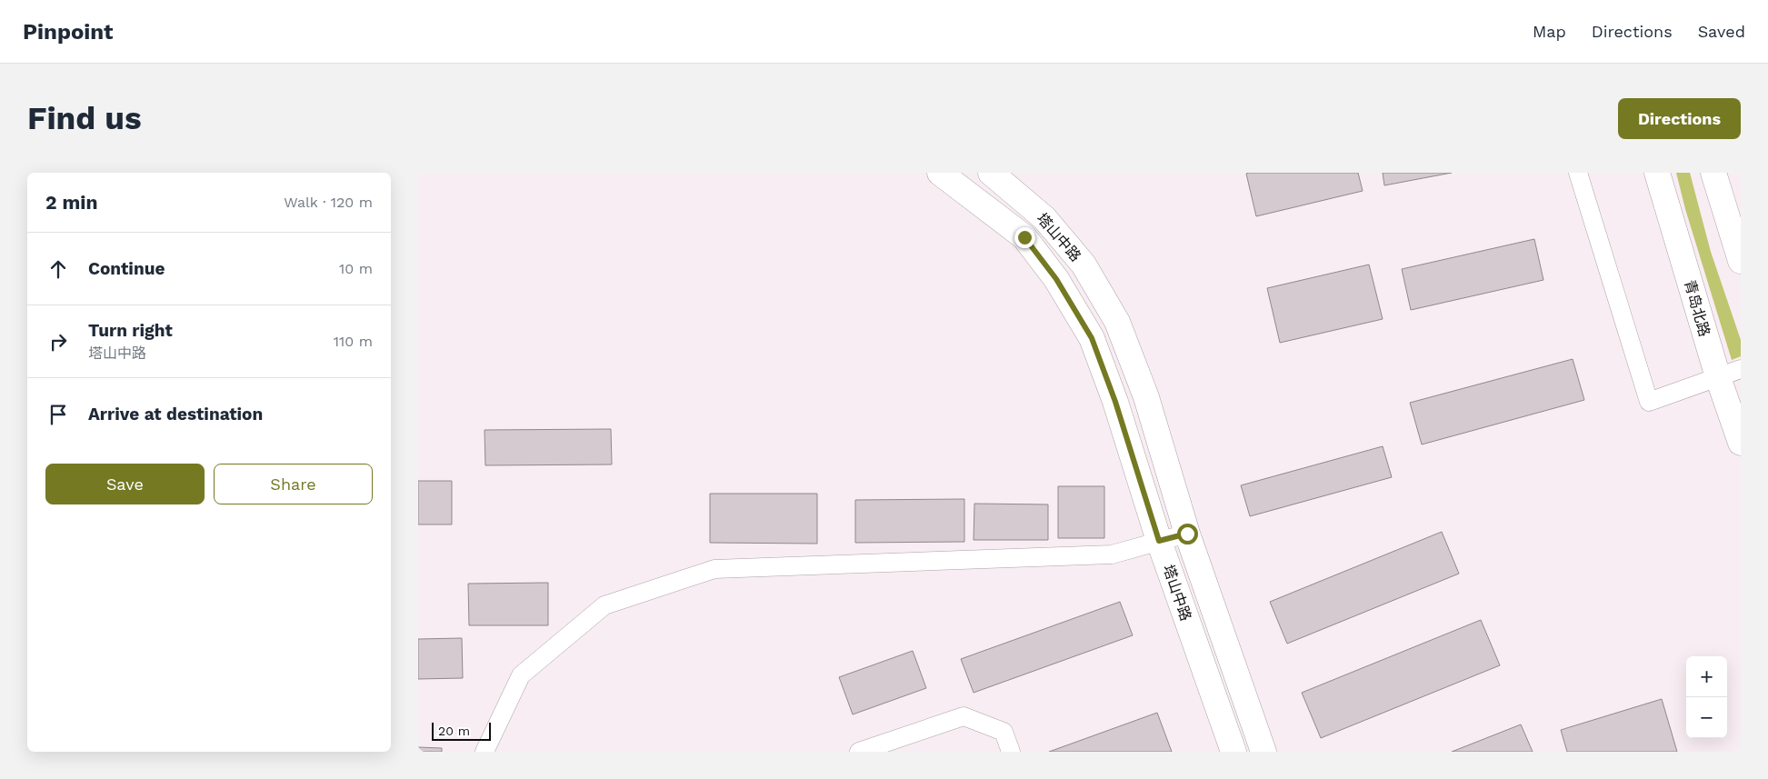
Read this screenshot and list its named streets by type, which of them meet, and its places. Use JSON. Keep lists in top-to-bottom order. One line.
{"streets":{"main road":["塔山中路","青岛北路"]},"scale_bar":"20 m","page":{"header":"Pinpoint","nav":["Map","Directions","Saved"],"buttons":["Directions",["Save","Share"]],"title":"Find us","heading":["2 min","Walk · 120 m"],"list":[["Continue","10 m"],["Turn right","塔山中路","110 m"],"Arrive at destination"],"map_buttons":["+","−"],"scale":"20 m"}}
